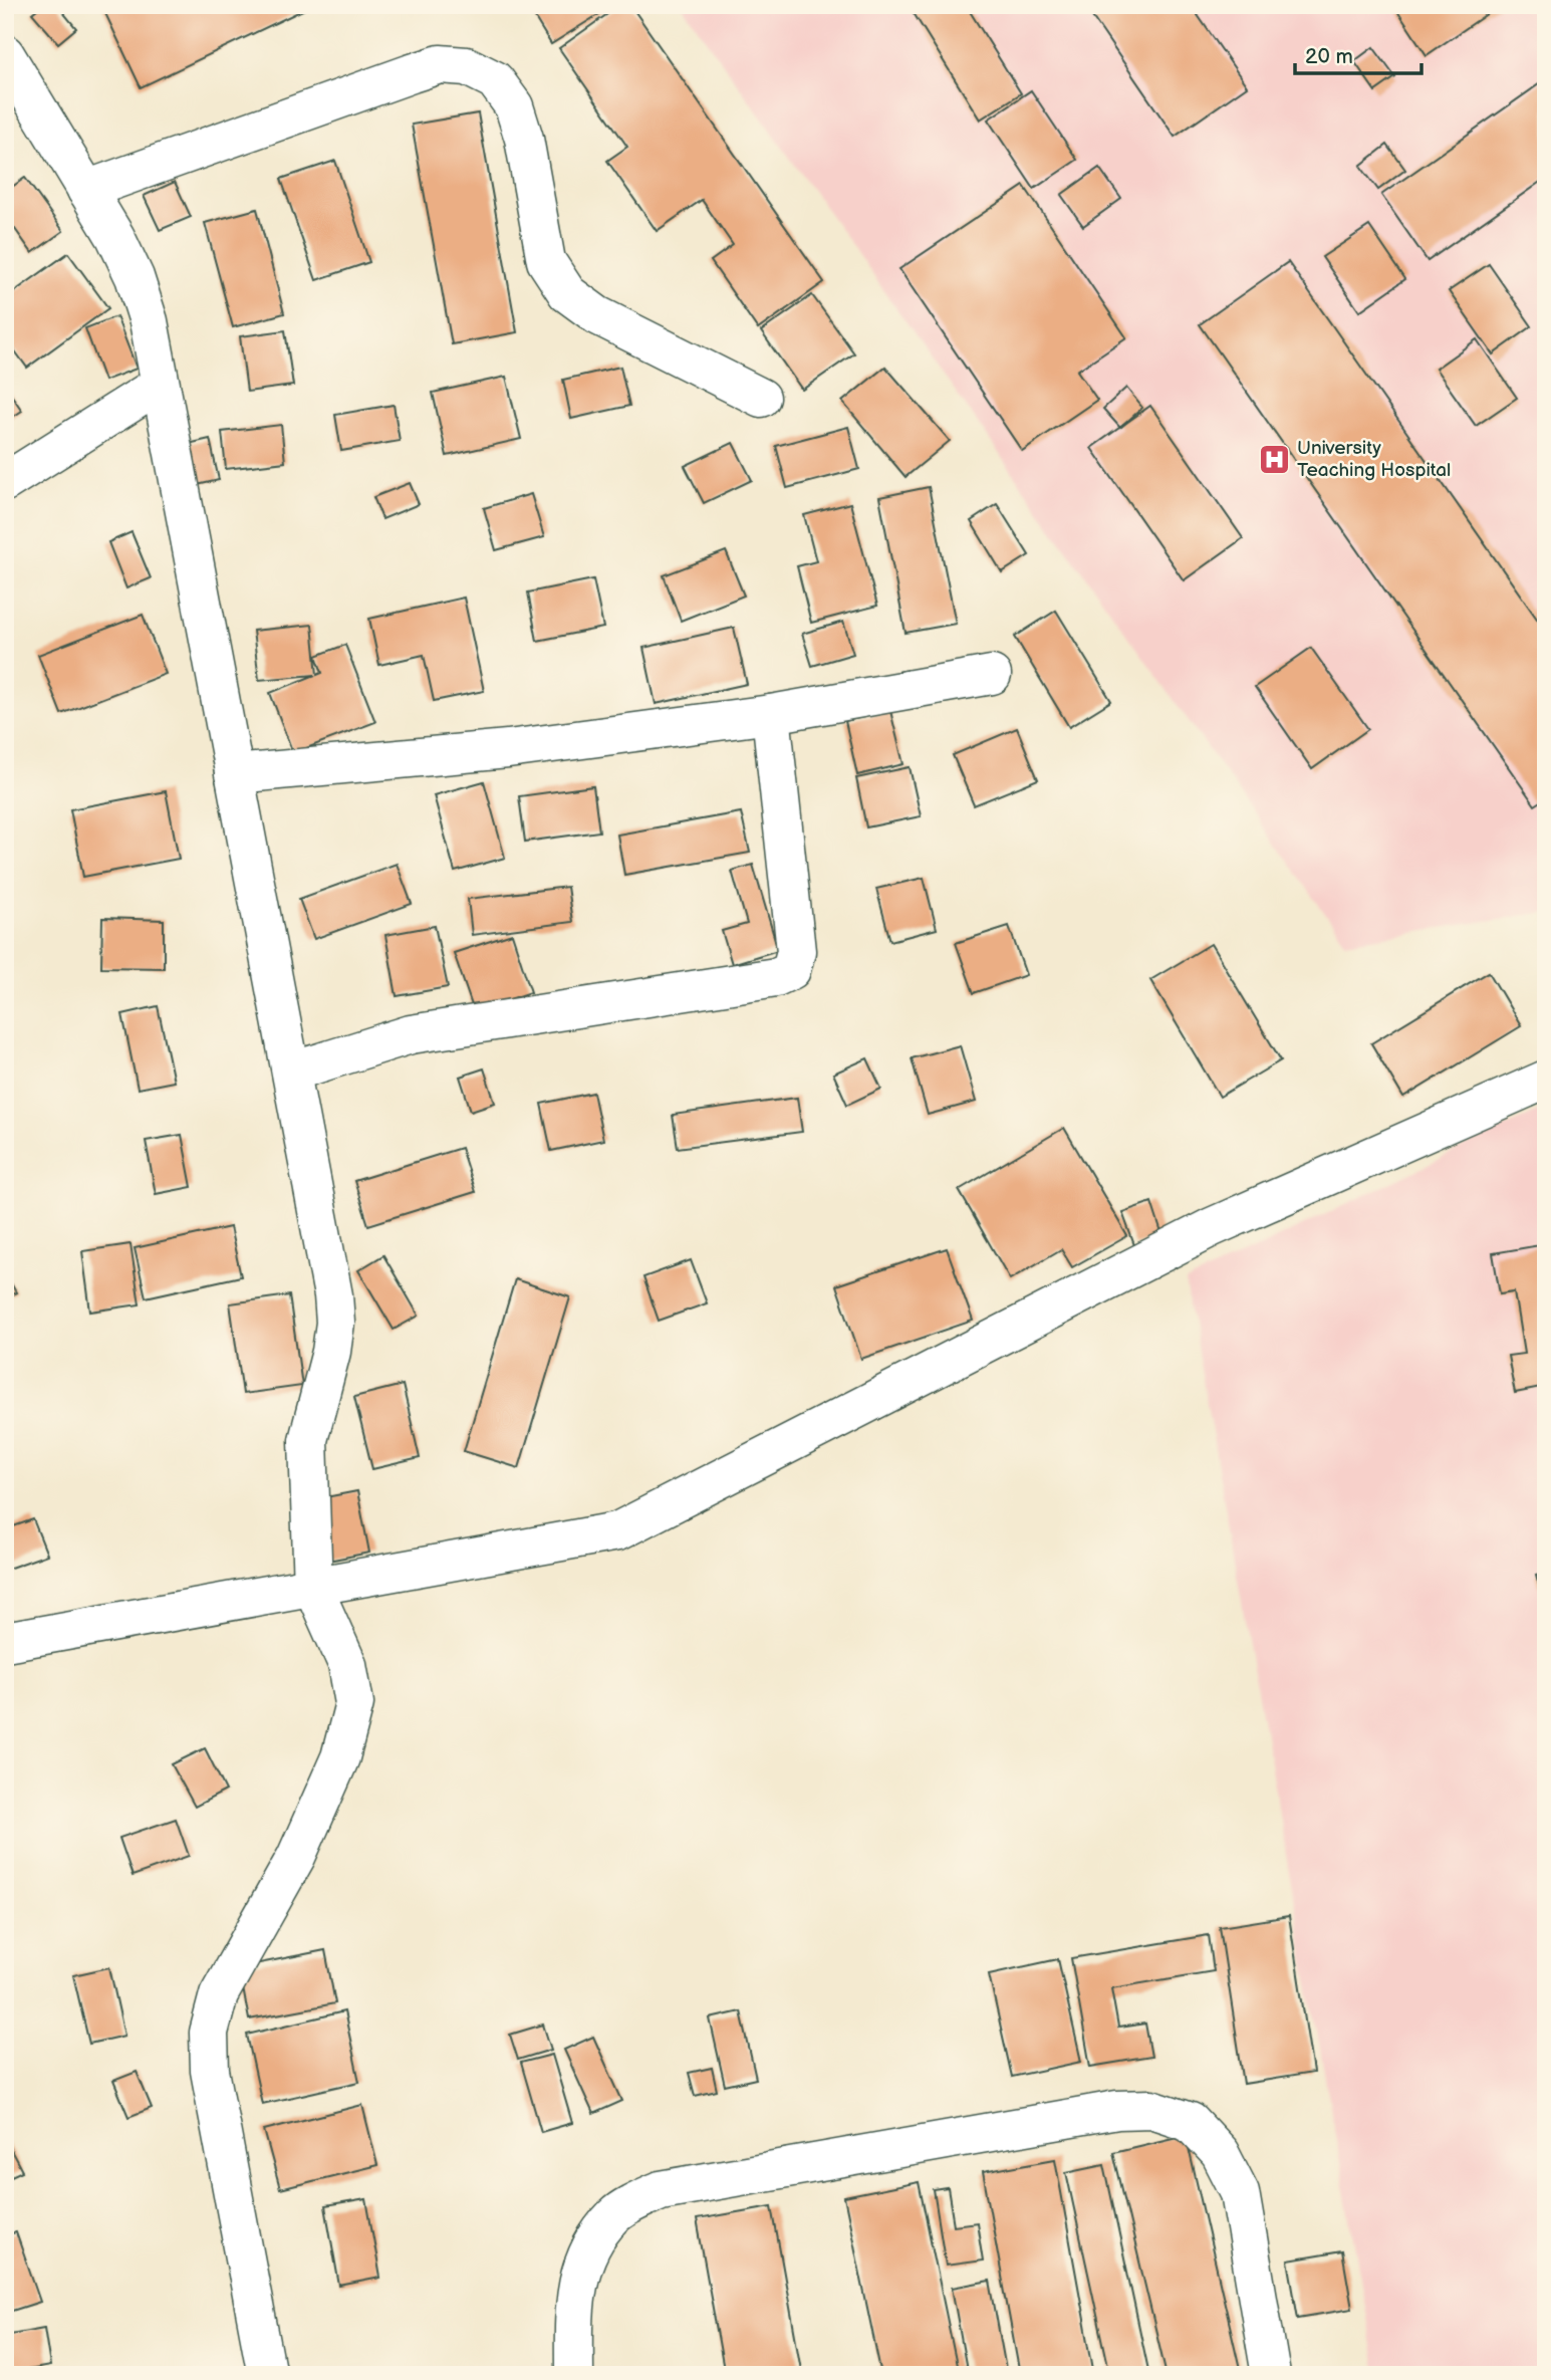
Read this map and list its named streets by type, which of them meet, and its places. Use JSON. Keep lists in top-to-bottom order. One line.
{"places":{"hospital":["University Teaching Hospital"]},"scale_bar":"20 m"}
